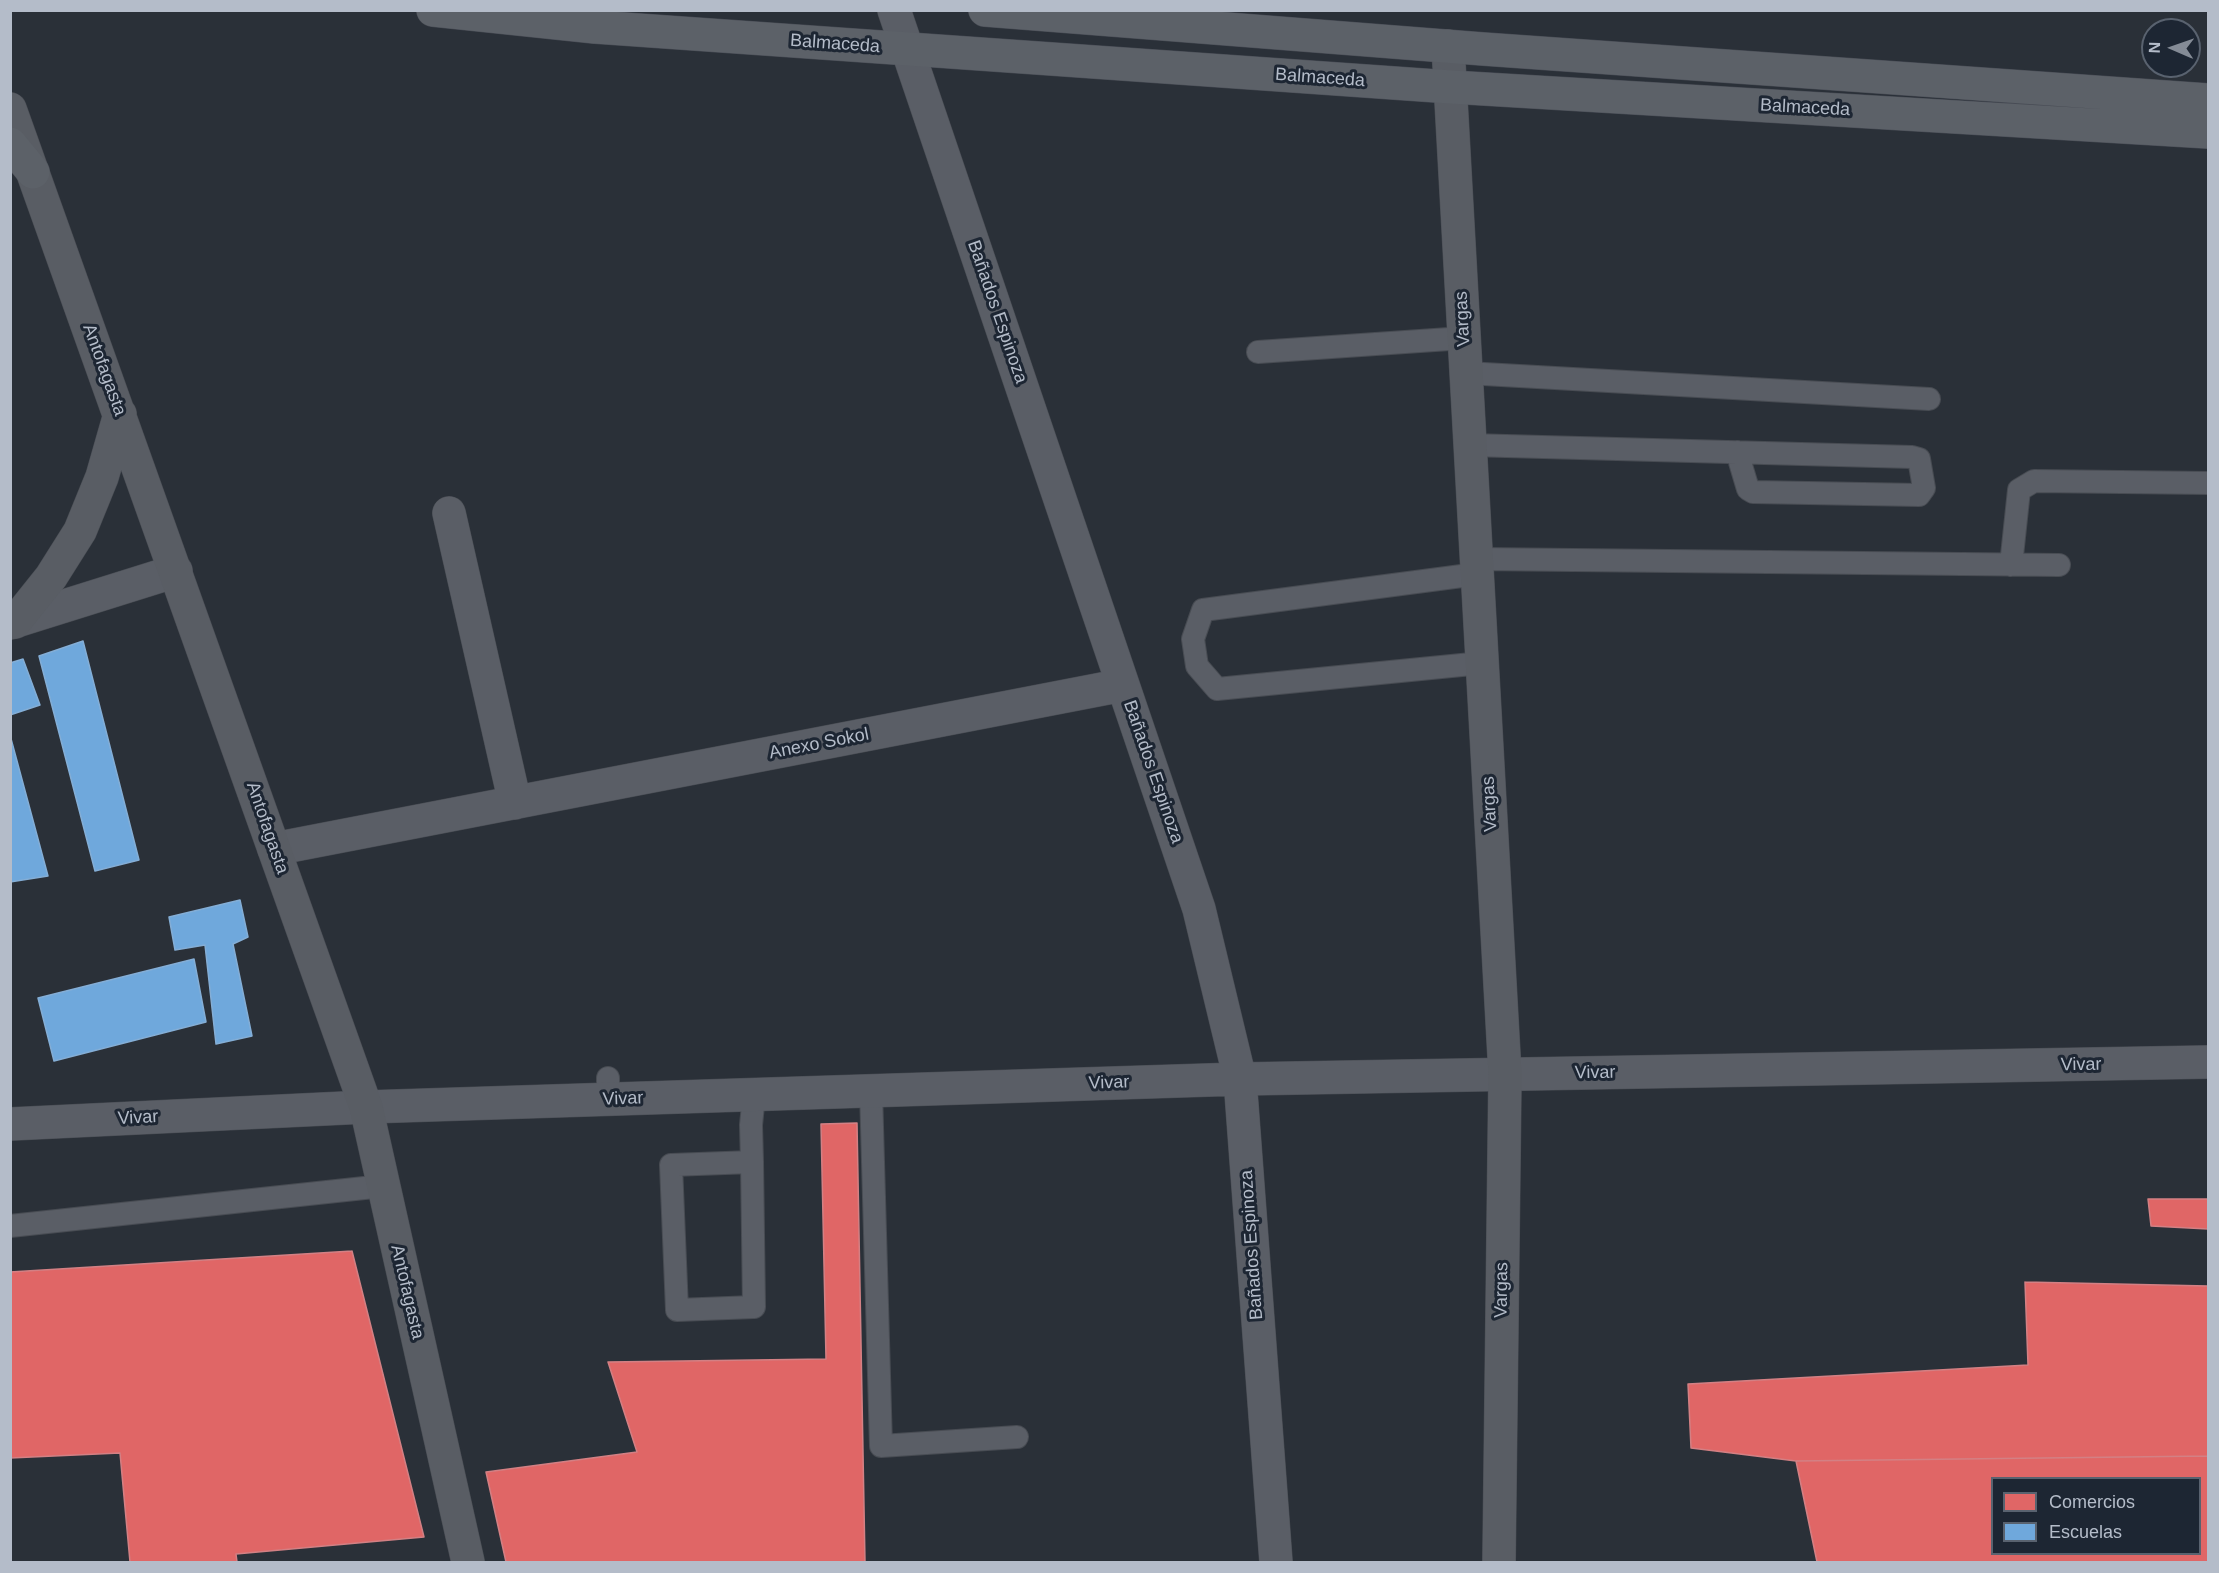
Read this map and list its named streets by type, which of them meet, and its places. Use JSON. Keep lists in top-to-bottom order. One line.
{"streets":{"main road":["Balmaceda","Vargas","Antofagasta"],"street":["Bañados Espinoza","Anexo Sokol","Vivar"]},"crossings":[["Balmaceda","Bañados Espinoza"],["Balmaceda","Vargas"],["Bañados Espinoza","Anexo Sokol"],["Bañados Espinoza","Vivar"],["Vargas","Vivar"],["Antofagasta","Anexo Sokol"],["Antofagasta","Vivar"]],"legend":["Comercios","Escuelas"],"north":"left"}
